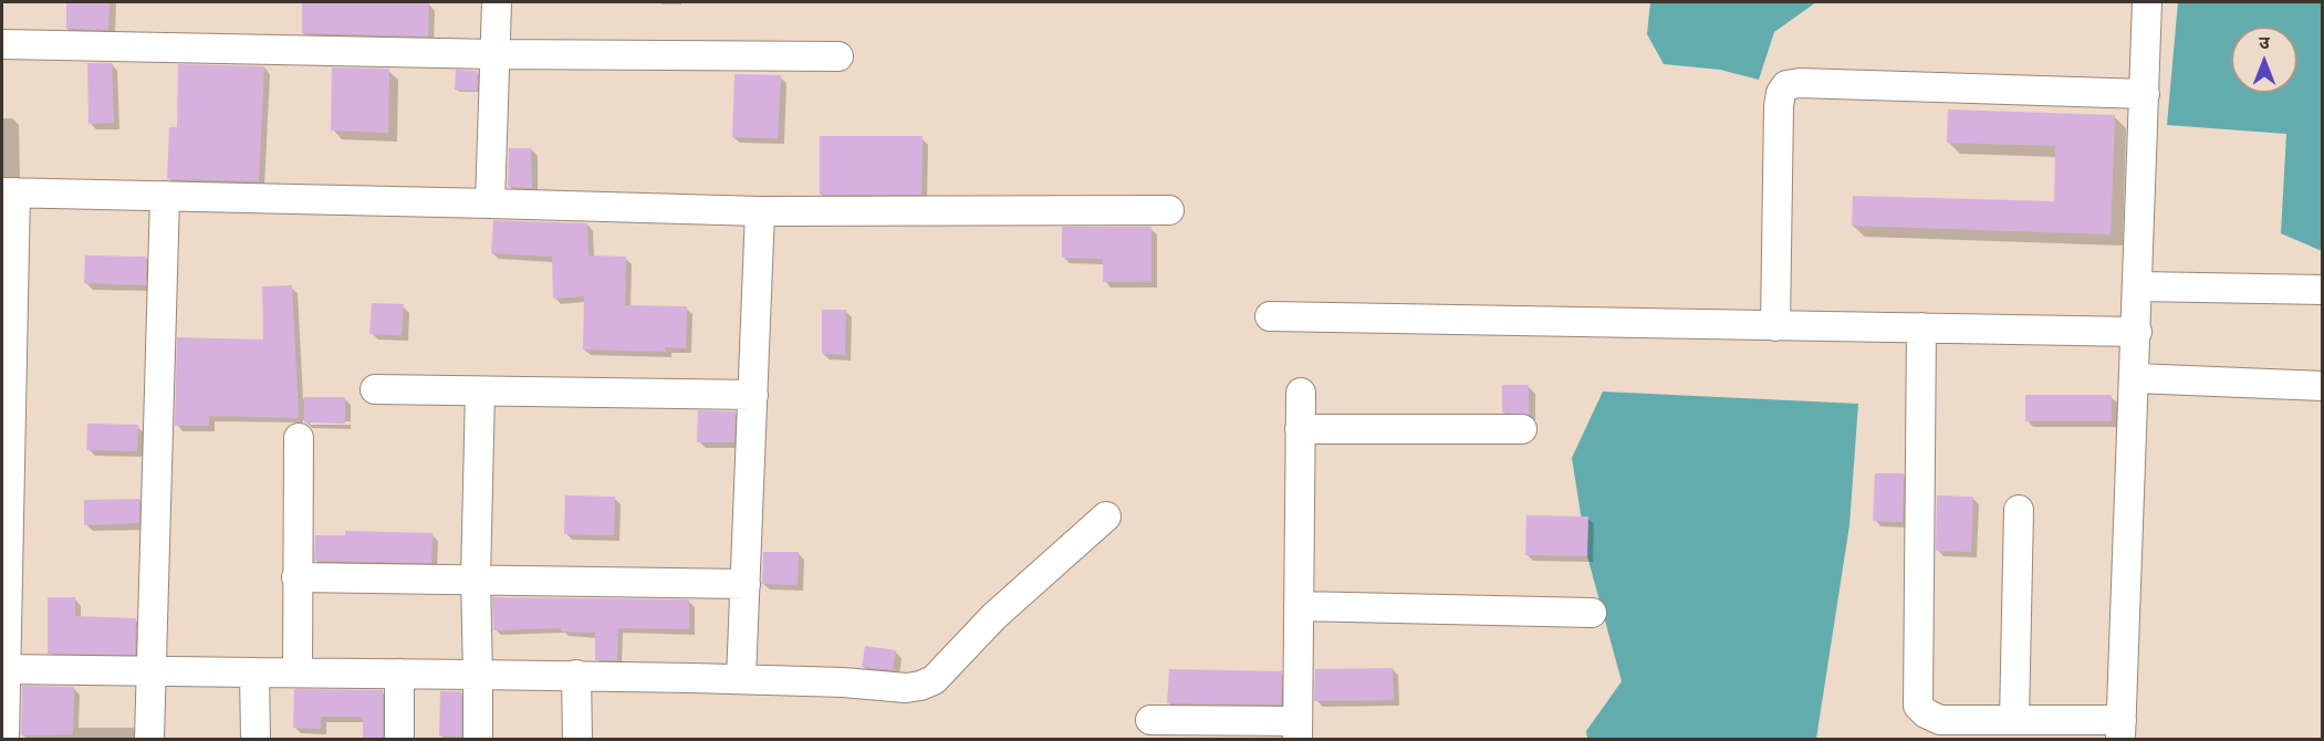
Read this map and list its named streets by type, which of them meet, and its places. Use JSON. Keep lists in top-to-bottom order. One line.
{"north":"top"}
